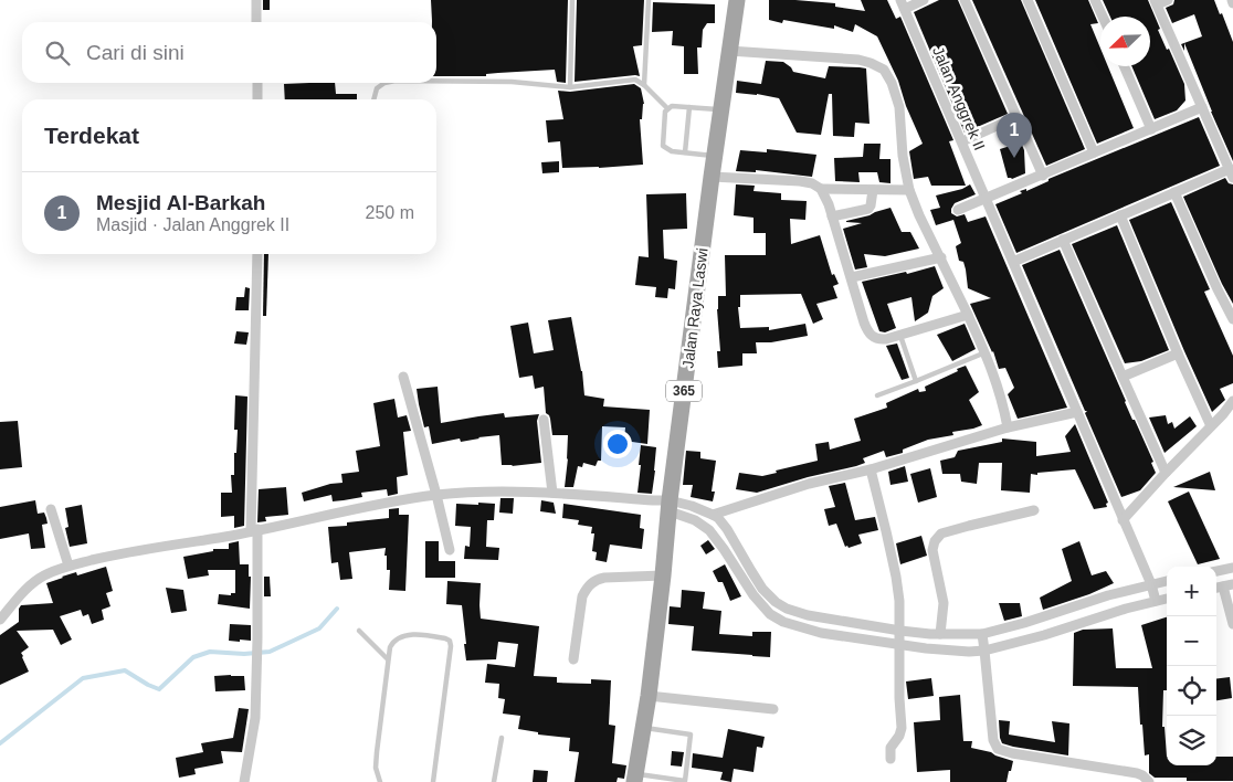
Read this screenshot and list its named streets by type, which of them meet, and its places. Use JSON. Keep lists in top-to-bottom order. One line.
{"streets":{"main road":["Jalan Raya Laswi","365"],"street":["Jalan Anggrek II"]},"north":"bottom left","page":{"search":"Cari di sini","heading":"Terdekat","pins":"1","list":[{"mark":"1","name":"Mesjid Al-Barkah","note":"Masjid · Jalan Anggrek II","value":"250 m"}],"map_buttons":["+","−"]}}
